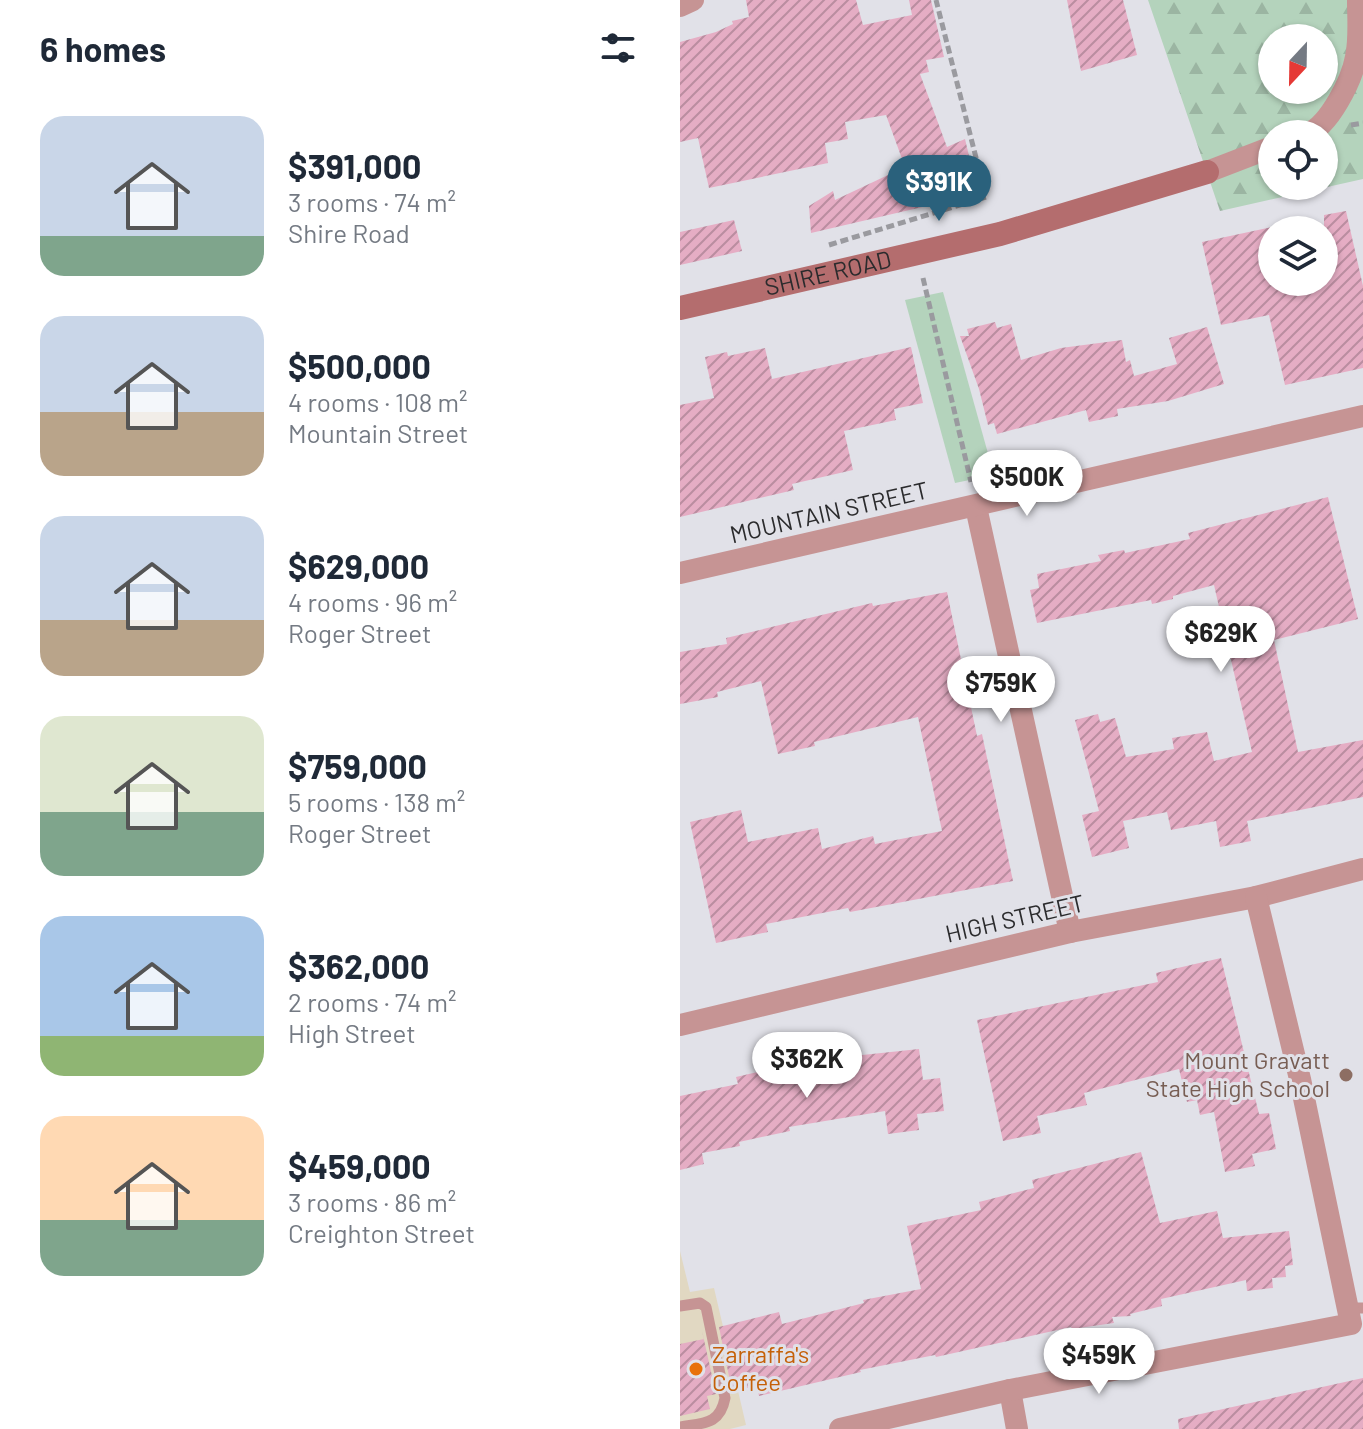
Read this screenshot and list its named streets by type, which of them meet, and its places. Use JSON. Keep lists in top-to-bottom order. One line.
{"streets":{"street":["SHIRE ROAD","MOUNTAIN STREET","HIGH STREET"]},"places":["Mount Gravatt State High School","Zarraffa's Coffee"],"north":"bottom","page":{"heading":"6 homes","list":[{"name":"$391,000","note":"3 rooms · 74 m² · Shire Road"},{"name":"$500,000","note":"4 rooms · 108 m² · Mountain Street"},{"name":"$629,000","note":"4 rooms · 96 m² · Roger Street"},{"name":"$759,000","note":"5 rooms · 138 m² · Roger Street"},{"name":"$362,000","note":"2 rooms · 74 m² · High Street"},{"name":"$459,000","note":"3 rooms · 86 m² · Creighton Street"}],"price":["$391K","$500K","$629K","$759K","$362K","$459K"]}}
